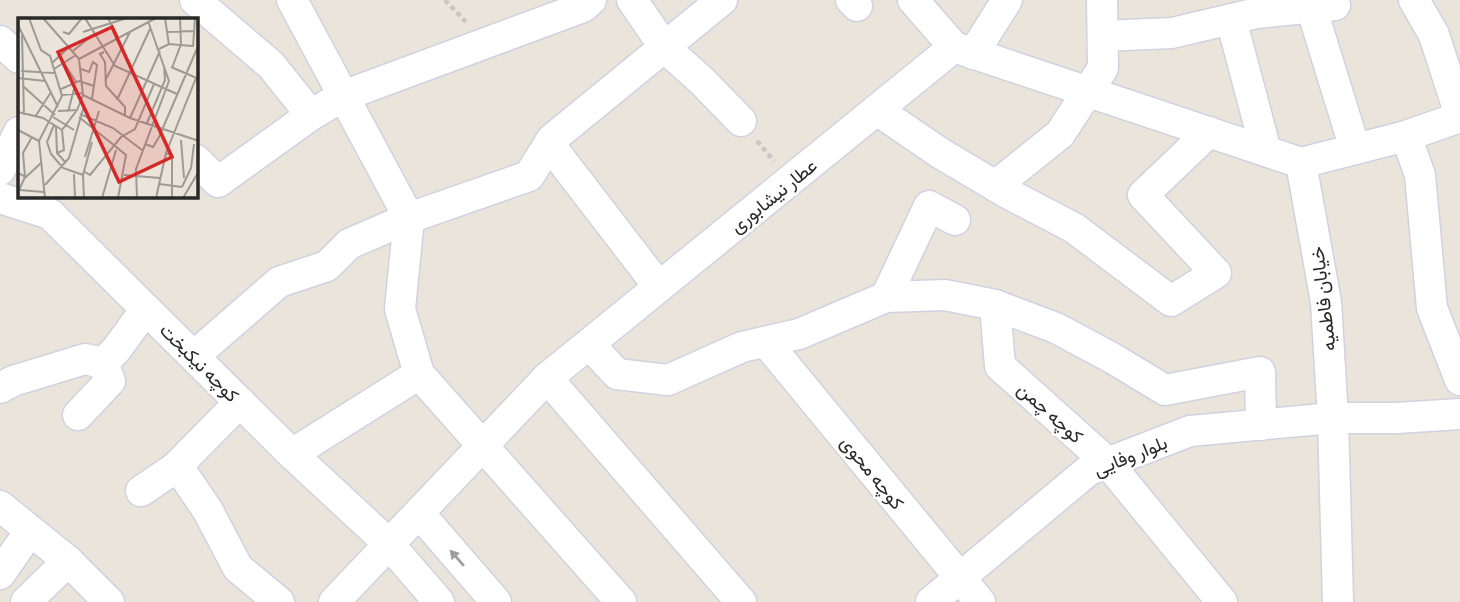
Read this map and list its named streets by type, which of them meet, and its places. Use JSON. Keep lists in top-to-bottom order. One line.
{"streets":{"street":["عطار نیشابوری","خیابان فاطمیه","کوچه نیکبخت","کوچه چمن","بلوار وفایی","کوچه محوی"]},"crossings":[["عطار نیشابوری","کوچه نیکبخت"],["خیابان فاطمیه","بلوار وفایی"],["کوچه چمن","بلوار وفایی"],["بلوار وفایی","کوچه محوی"]]}
